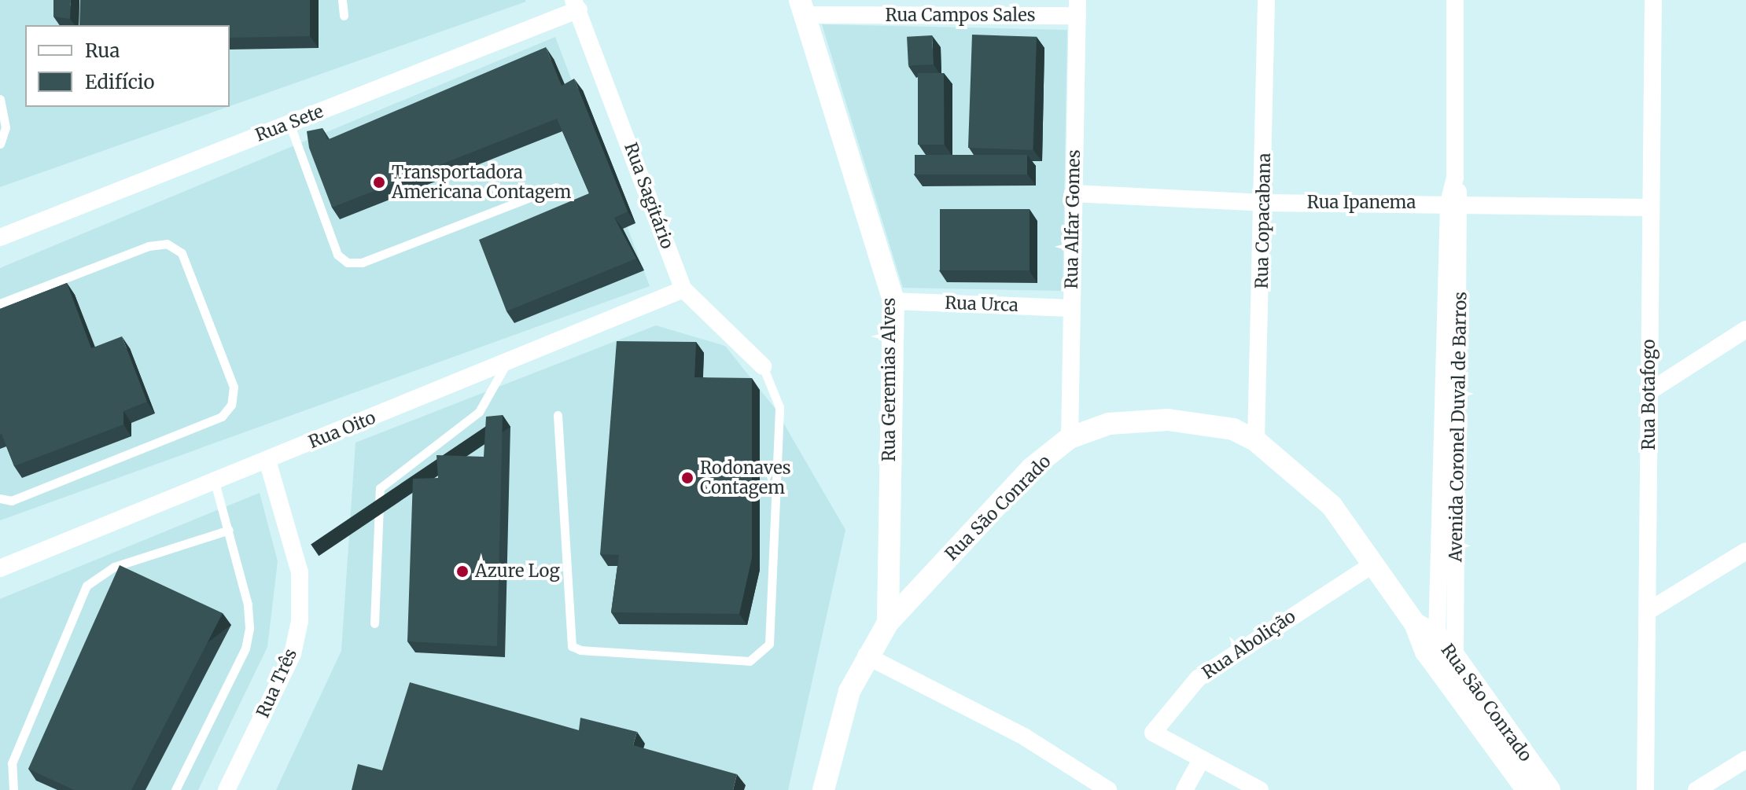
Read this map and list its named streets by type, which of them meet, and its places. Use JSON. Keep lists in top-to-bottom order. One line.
{"streets":{"street":["Rua Campos Sales","Rua Sete","Rua Sagitário","Rua Ipanema","Rua Alfar Gomes","Rua Copacabana","Rua Urca","Rua Geremias Alves","Rua Botafogo","Avenida Coronel Duval de Barros","Rua Oito","Rua São Conrado","Rua Abolição","Rua Três"]},"crossings":[["Rua Campos Sales","Rua Alfar Gomes"],["Rua Campos Sales","Rua Geremias Alves"],["Rua Sete","Rua Sagitário"],["Rua Sagitário","Rua Oito"],["Rua Ipanema","Rua Alfar Gomes"],["Rua Ipanema","Rua Copacabana"],["Rua Ipanema","Rua Botafogo"],["Rua Ipanema","Avenida Coronel Duval de Barros"],["Rua Alfar Gomes","Rua Urca"],["Rua Alfar Gomes","Rua São Conrado"],["Rua Copacabana","Rua São Conrado"],["Rua Urca","Rua Geremias Alves"],["Rua Geremias Alves","Rua São Conrado"],["Avenida Coronel Duval de Barros","Rua São Conrado"],["Rua Oito","Rua Três"],["Rua São Conrado","Rua Abolição"]],"places":["Transportadora Americana Contagem","Rodonaves Contagem","Azure Log"],"legend":["Rua","Edifício"]}
